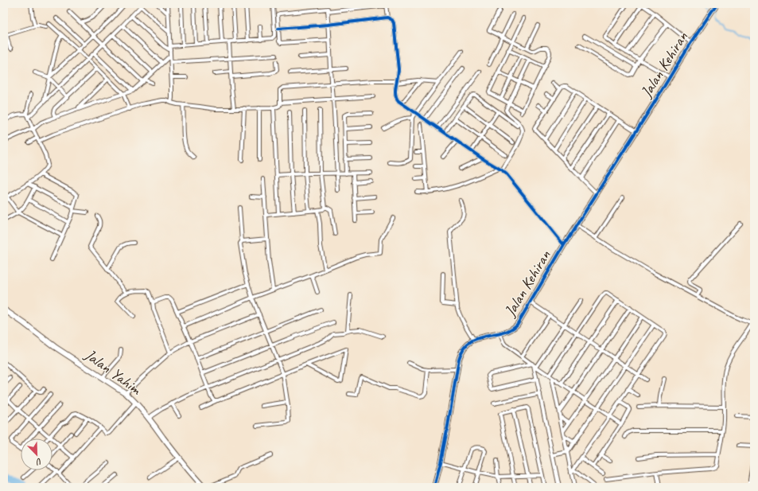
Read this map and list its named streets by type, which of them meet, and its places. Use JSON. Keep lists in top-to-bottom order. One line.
{"streets":{"street":["Jalan Kehiran","Jalan Yahim"]},"north":"bottom right"}
